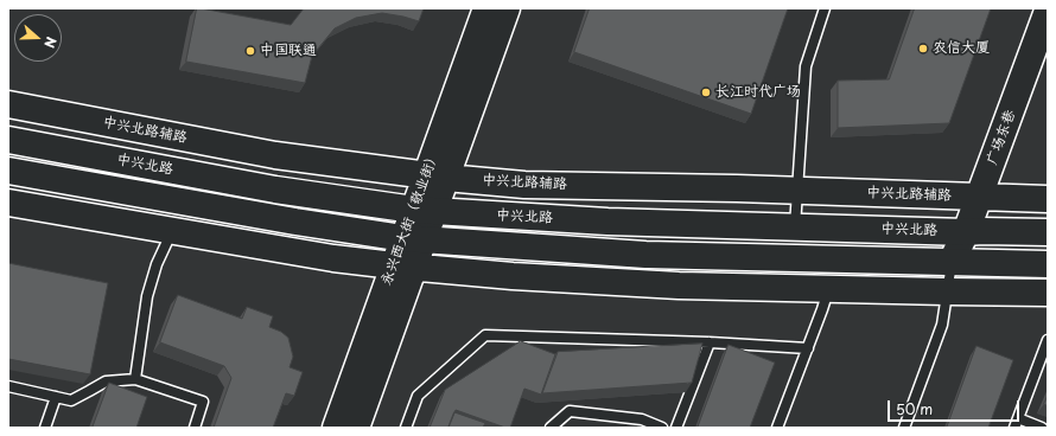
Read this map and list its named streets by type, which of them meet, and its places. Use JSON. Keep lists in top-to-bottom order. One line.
{"streets":{"main road":["中兴北路辅路","广场东巷","中兴北路","永兴西大街（敬业街）"]},"crossings":[["中兴北路辅路","广场东巷"],["中兴北路辅路","永兴西大街（敬业街）"],["广场东巷","中兴北路"],["中兴北路","永兴西大街（敬业街）"]],"places":["农信大厦","中国联通","长江时代广场"],"scale_bar":"50 m","north":"right"}
